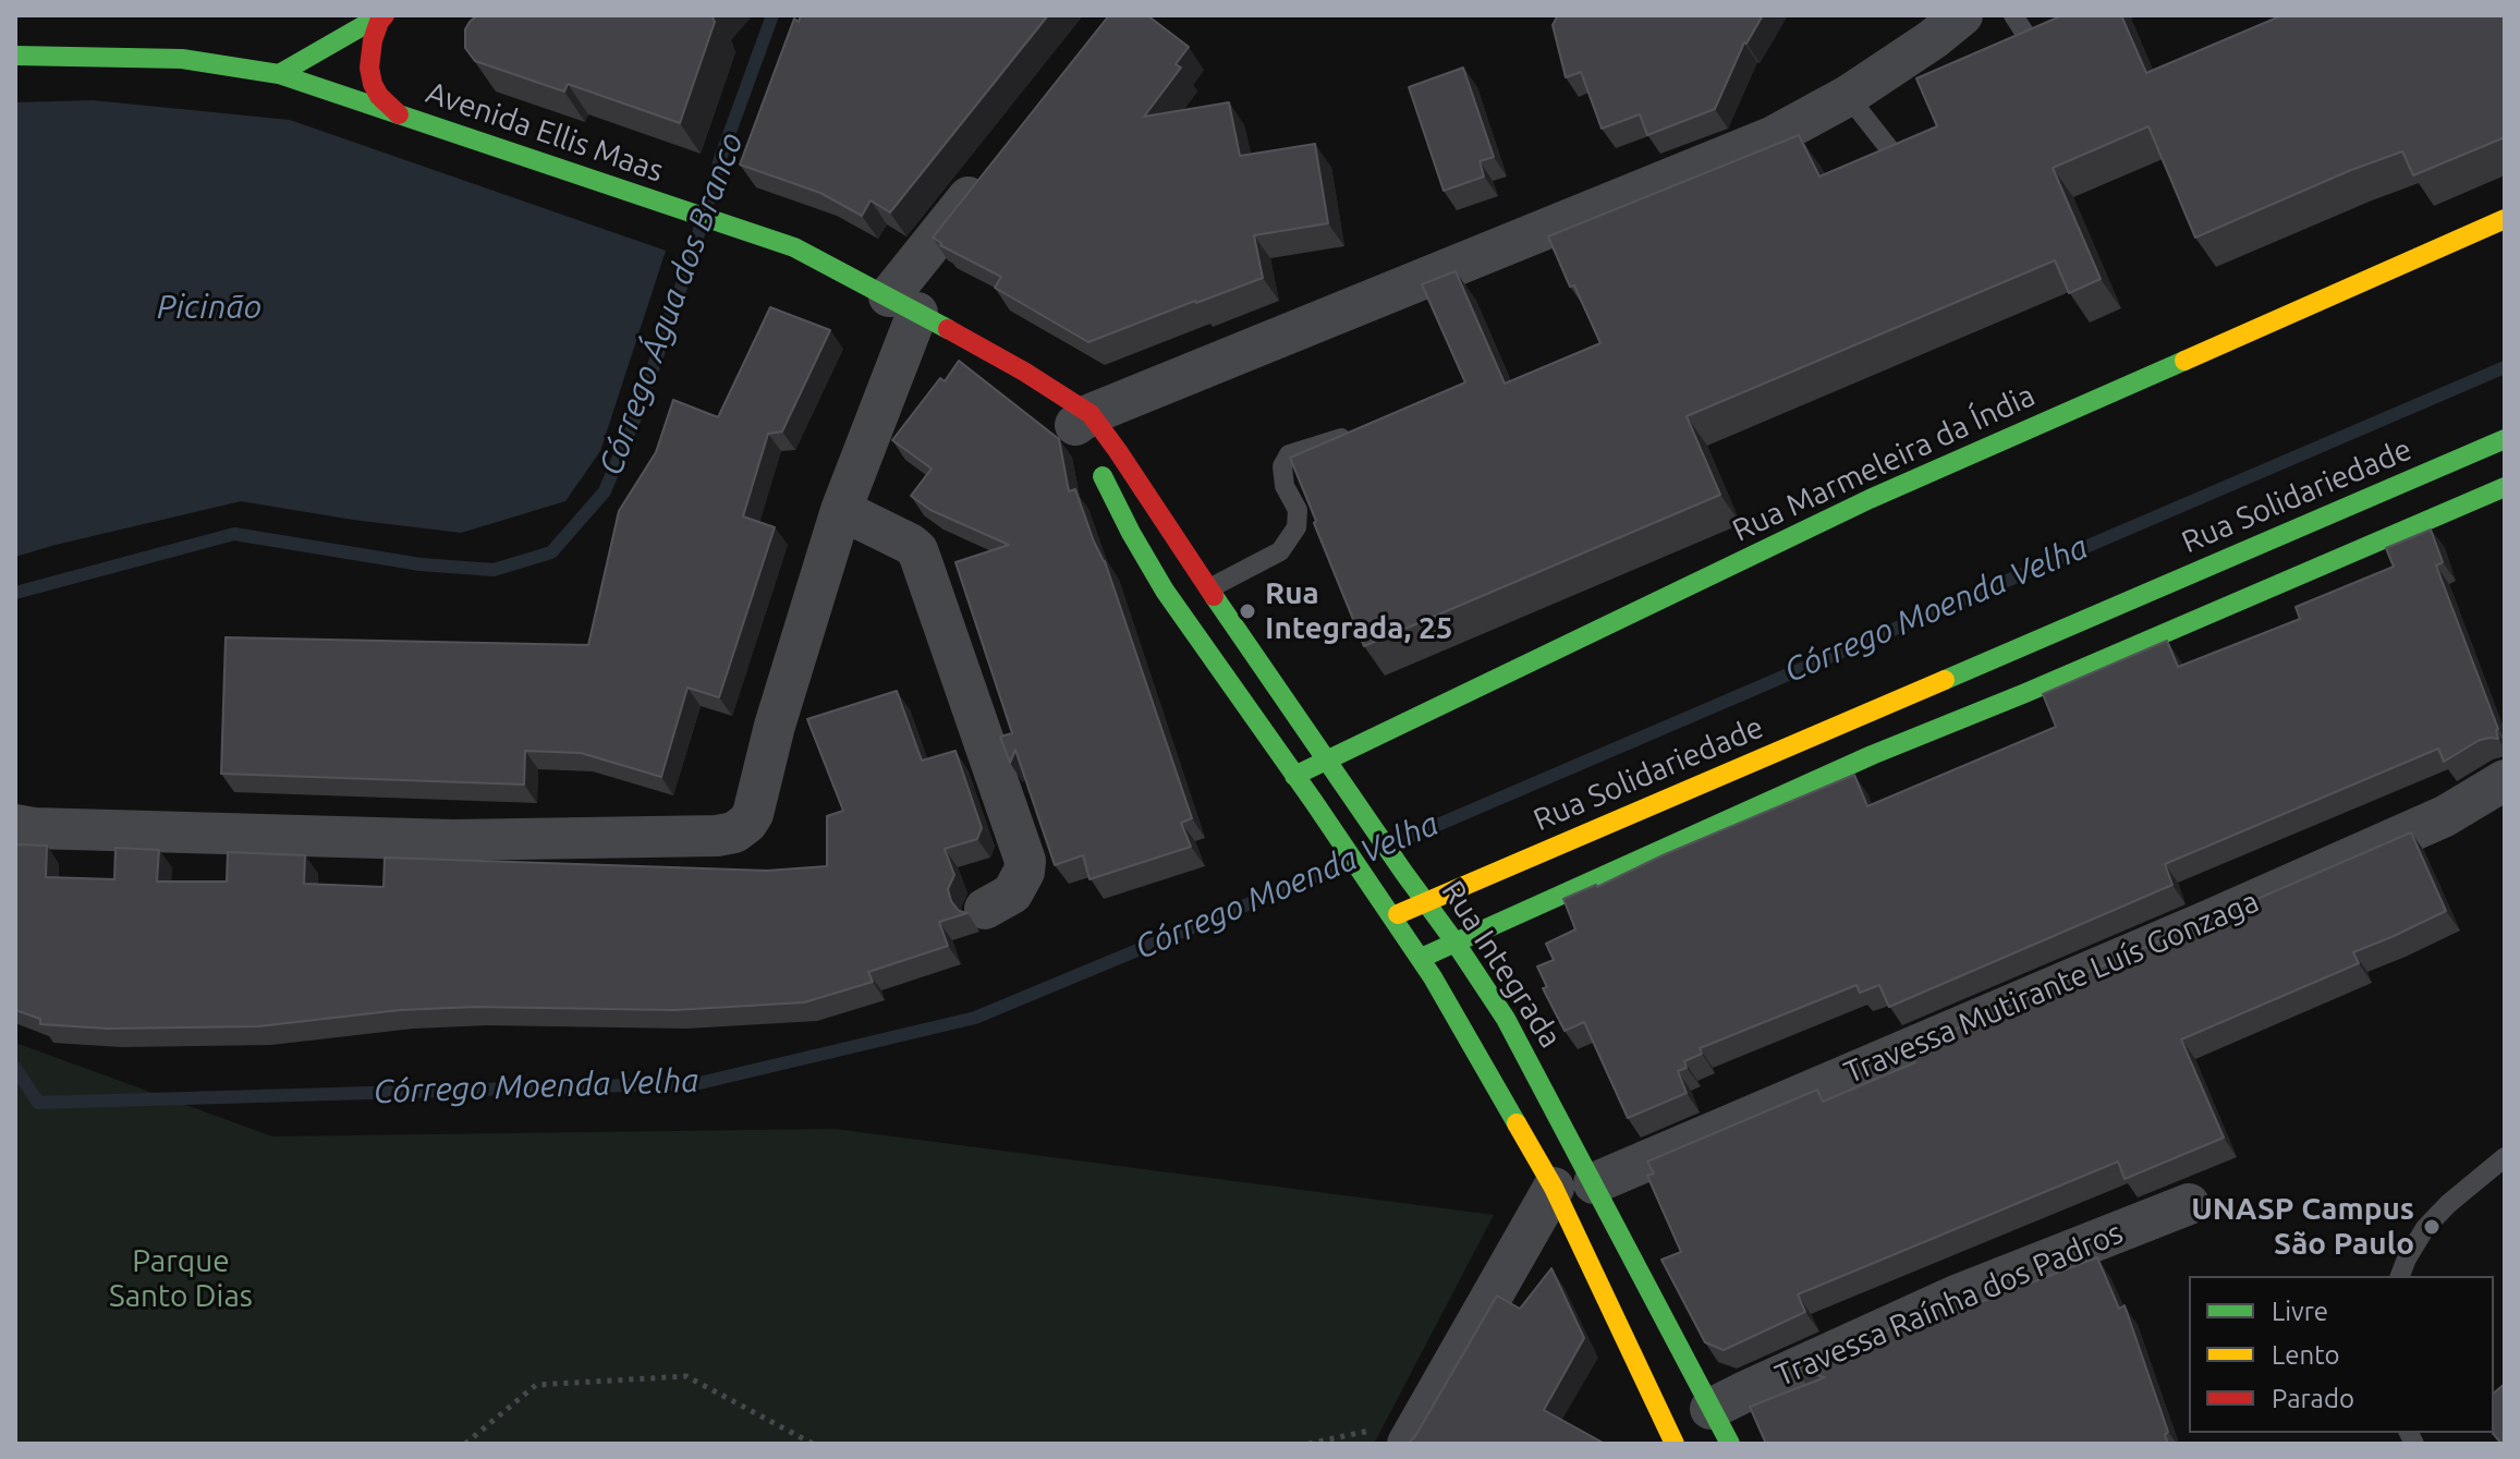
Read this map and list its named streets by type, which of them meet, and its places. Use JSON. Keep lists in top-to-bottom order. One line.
{"streets":{"main road":["Avenida Ellis Maas","Rua Marmeleira da Índia","Rua Solidariedade","Rua Integrada"],"street":["Travessa Mutirante Luís Gonzaga","Travessa Raínha dos Padros"]},"crossings":[["Avenida Ellis Maas","Rua Integrada"],["Rua Marmeleira da Índia","Rua Integrada"],["Rua Solidariedade","Rua Integrada"],["Rua Integrada","Travessa Mutirante Luís Gonzaga"],["Rua Integrada","Travessa Raínha dos Padros"]],"water":["Córrego Água dos Branco","Picinão","Córrego Moenda Velha"],"parks":["Parque Santo Dias"],"places":["Rua Integrada, 25","UNASP Campus São Paulo"],"legend":["Livre","Lento","Parado"]}
